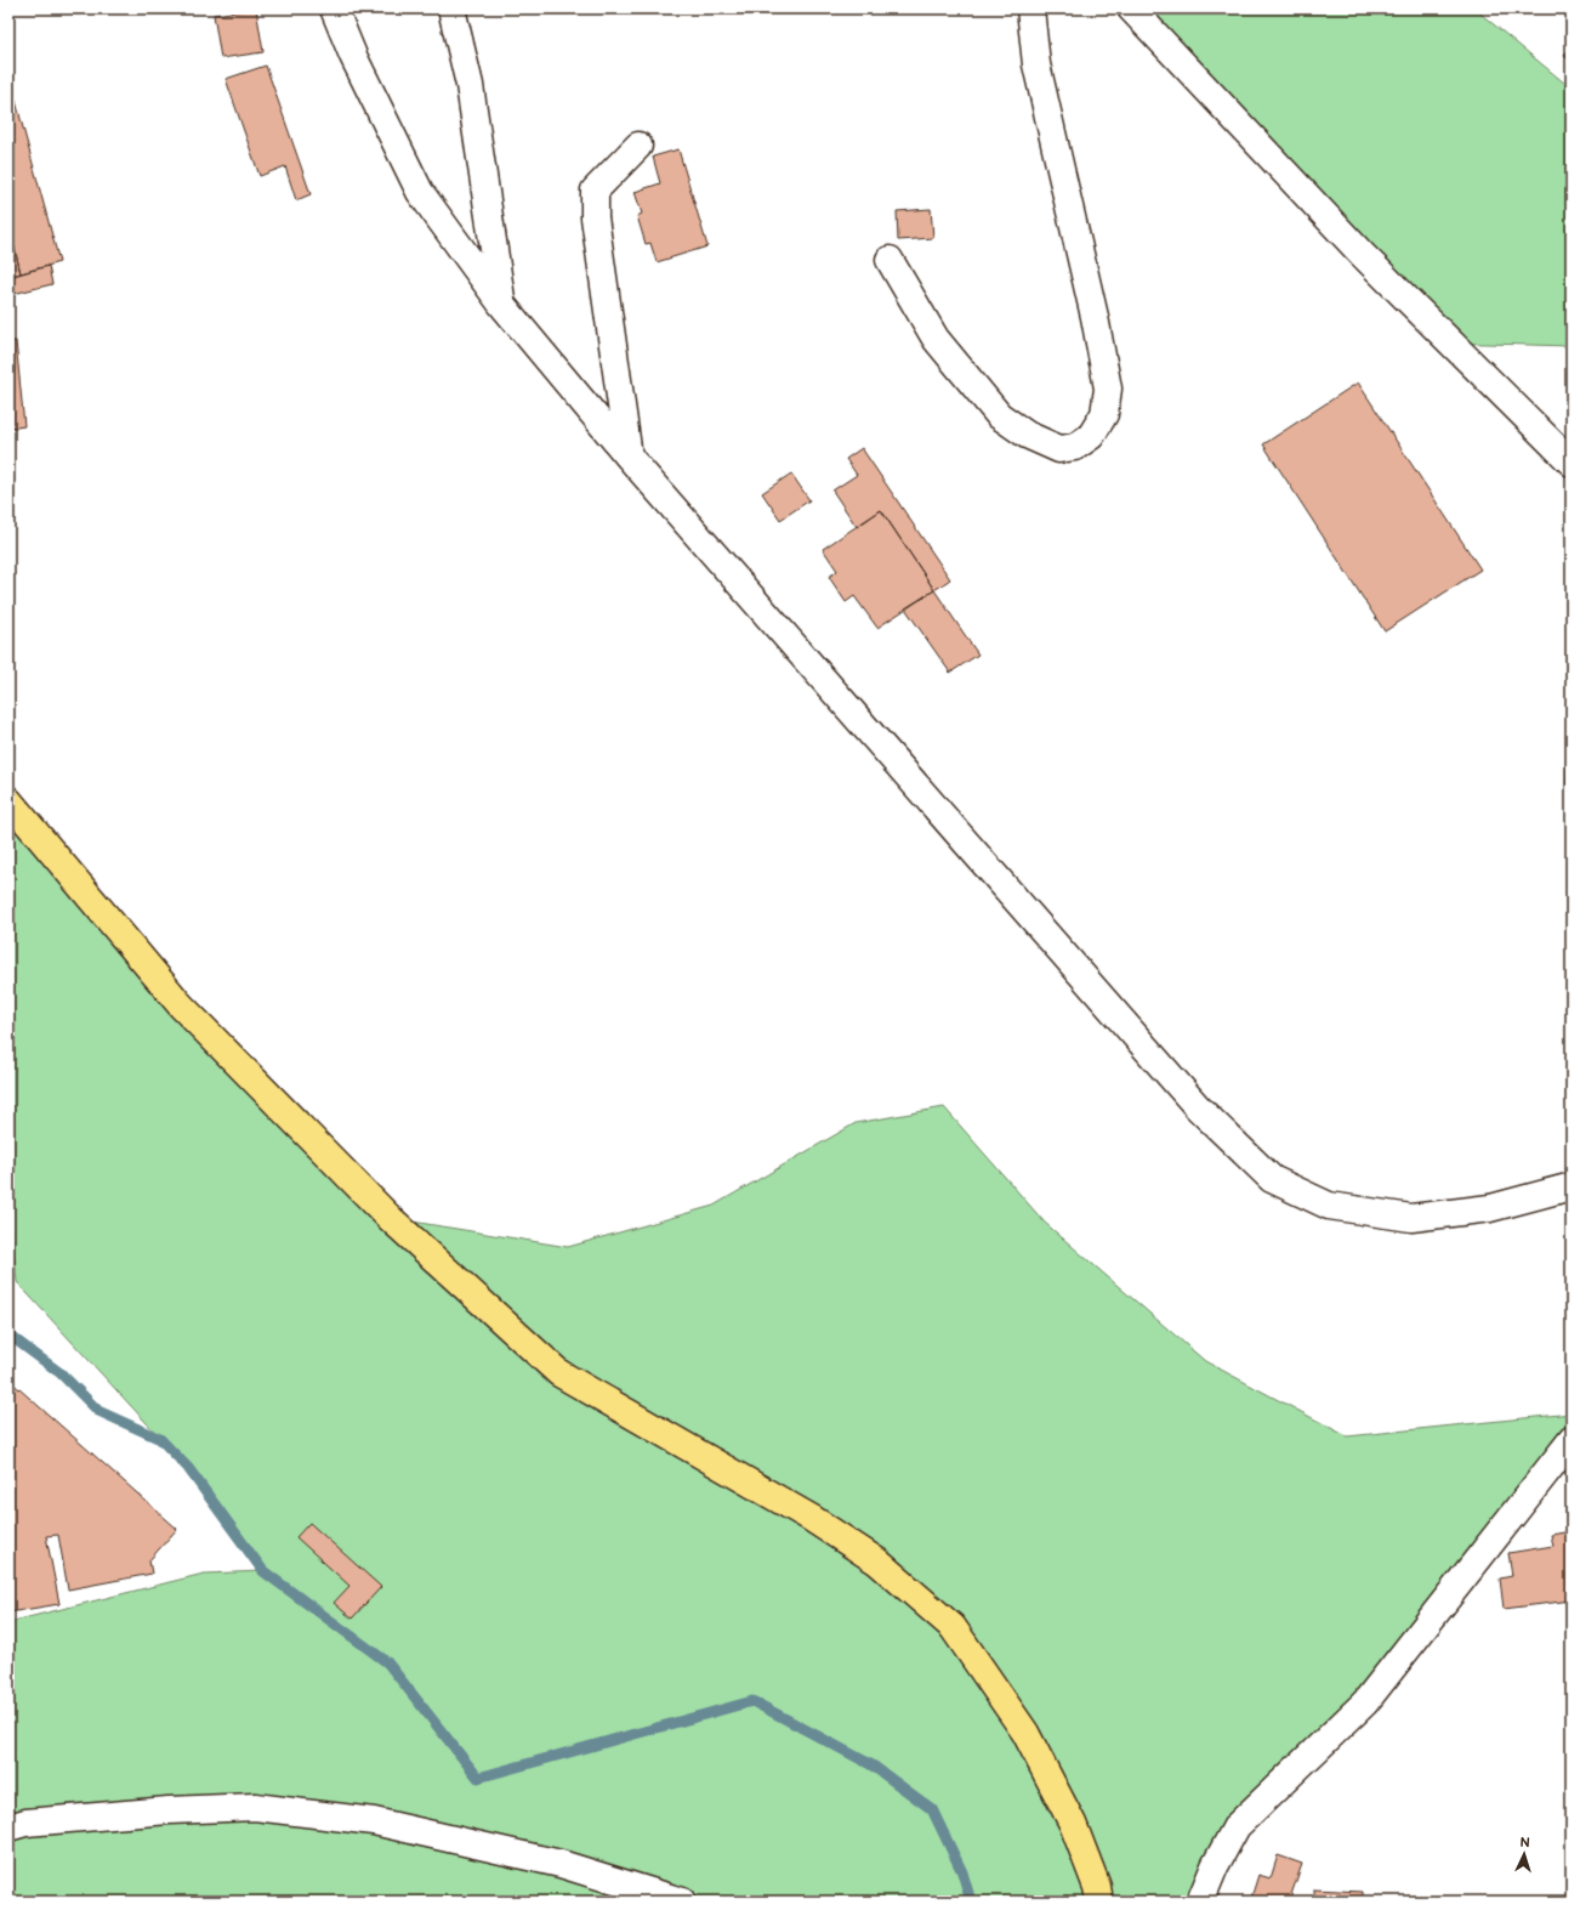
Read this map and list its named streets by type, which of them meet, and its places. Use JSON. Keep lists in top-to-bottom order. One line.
{"north":"top"}
